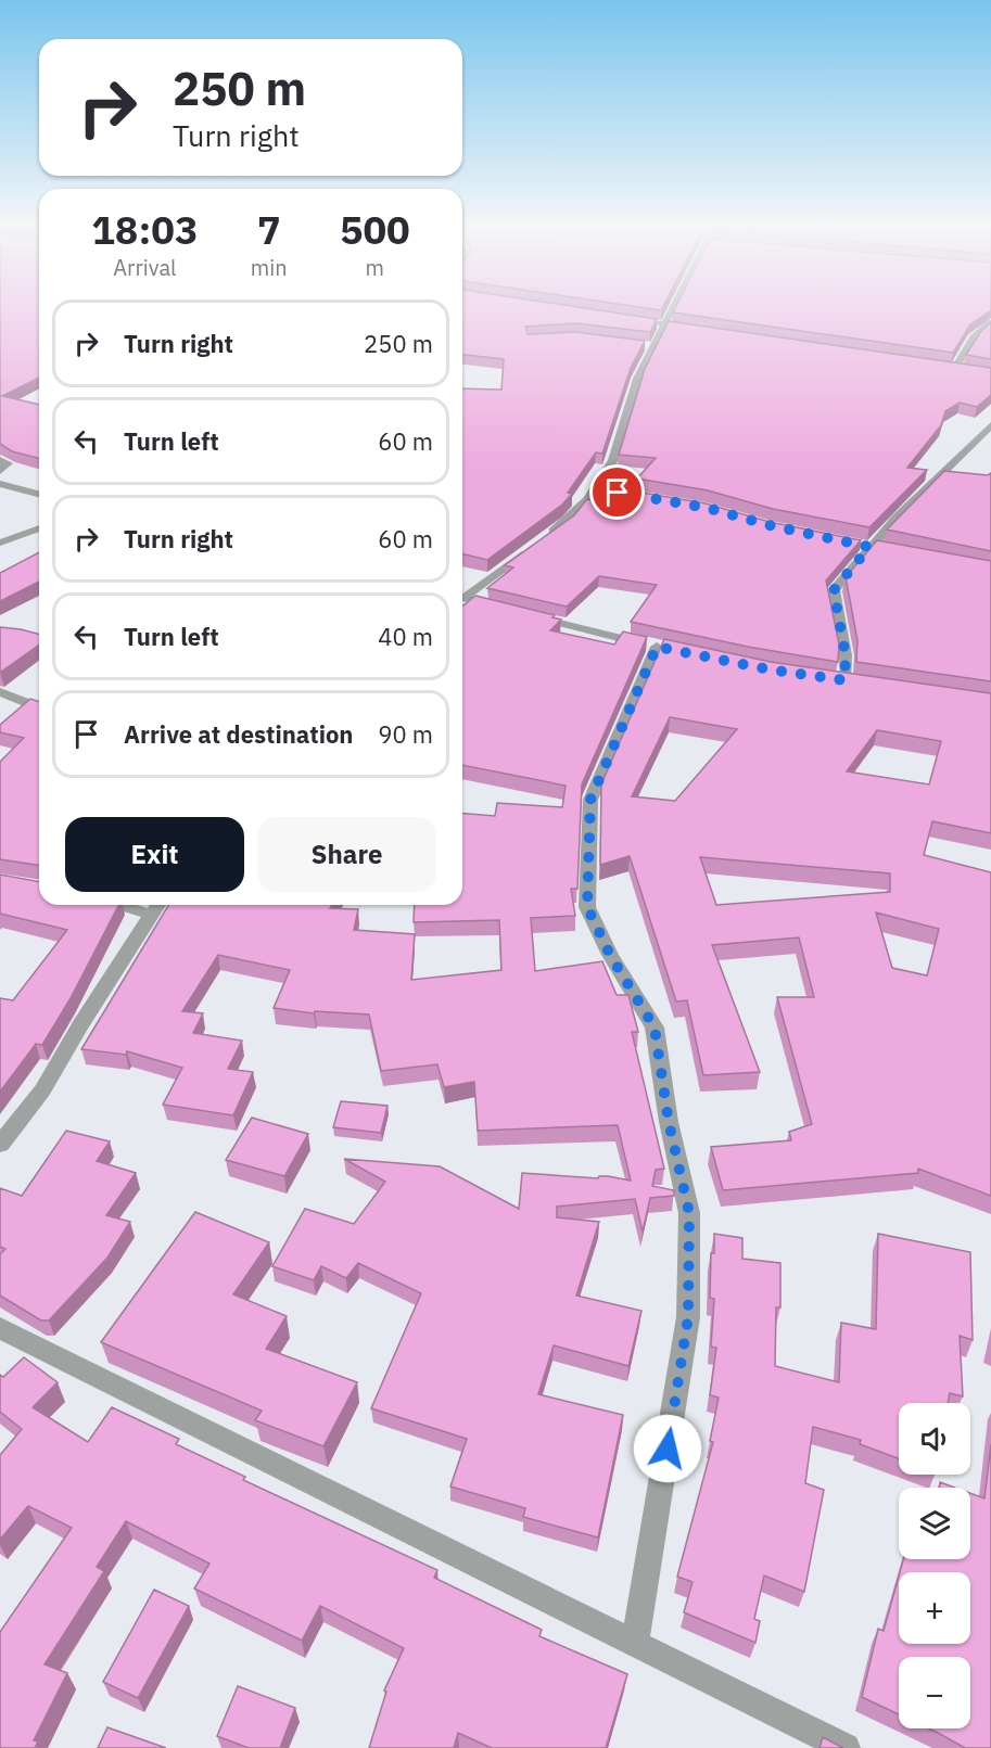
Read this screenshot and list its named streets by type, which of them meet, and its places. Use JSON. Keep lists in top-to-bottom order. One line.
{"page":{"turn":["250 m","Turn right"],"eta":["18:03","Arrival","7","min","500","m"],"list":[{"name":"Turn right","value":"250 m"},{"name":"Turn left","value":"60 m"},{"name":"Turn right","value":"60 m"},{"name":"Turn left","value":"40 m"},{"name":"Arrive at destination","value":"90 m"}],"buttons":["Exit","Share"],"map_buttons":["+","−"]}}
